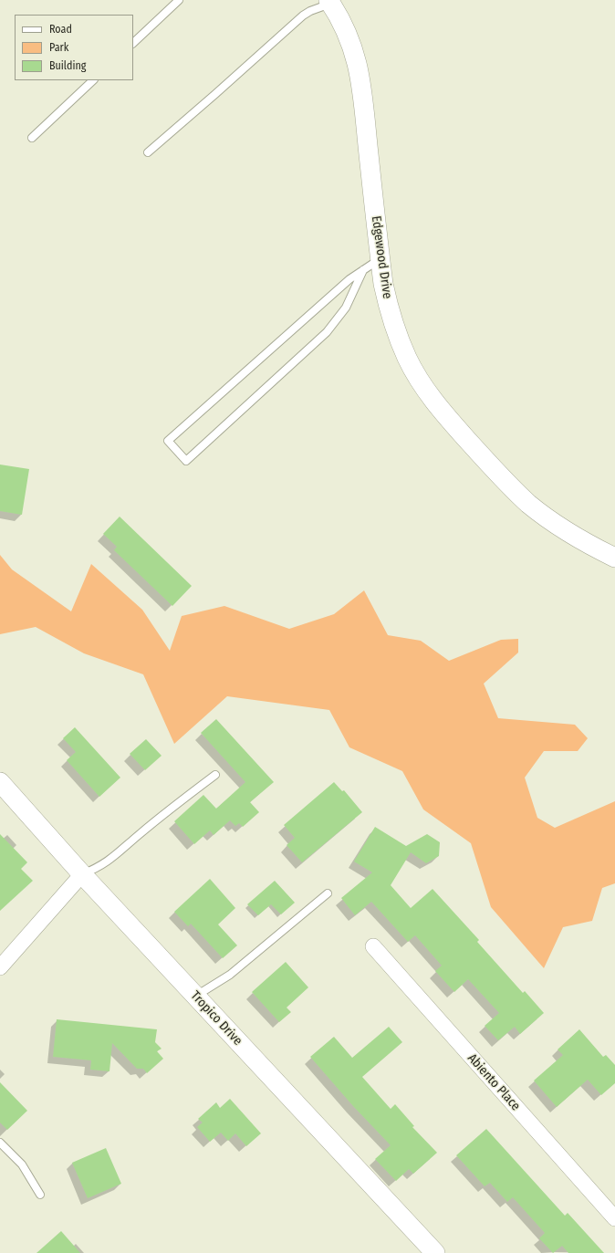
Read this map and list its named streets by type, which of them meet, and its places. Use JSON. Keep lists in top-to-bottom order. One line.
{"streets":{"street":["Edgewood Drive","Tropico Drive","Abiento Place"]},"legend":["Road","Park","Building"]}
